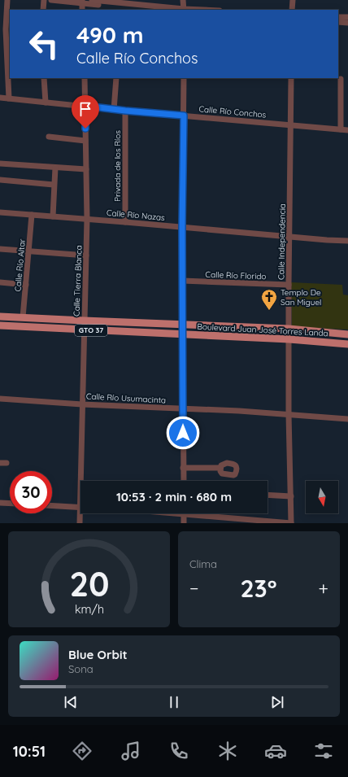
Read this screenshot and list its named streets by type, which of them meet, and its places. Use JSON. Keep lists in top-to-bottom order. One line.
{"streets":{"main road":["Boulevard Juan José Torres Landa","GTO 37"],"street":["Calle Río Conchos","Privada de los Ríos","Calle Río Nazas","Calle Independencia","Calle Río Altar","Calle Río Florido","Calle Tierra Blanca","Calle Río Usumacinta"]},"crossings":[["Calle Río Conchos","Privada de los Ríos"],["Calle Río Conchos","Calle Independencia"],["Calle Río Conchos","Calle Tierra Blanca"],["Privada de los Ríos","Calle Río Nazas"],["Calle Río Nazas","Calle Independencia"],["Calle Río Nazas","Calle Río Altar"],["Calle Río Nazas","Calle Tierra Blanca"],["Calle Independencia","Calle Río Florido"],["Calle Independencia","Boulevard Juan José Torres Landa"],["Calle Independencia","Calle Río Usumacinta"],["Calle Río Altar","Boulevard Juan José Torres Landa"],["Calle Tierra Blanca","Boulevard Juan José Torres Landa"],["Calle Tierra Blanca","Calle Río Usumacinta"]],"places":{"church":["Templo De San Miguel"]},"north":"bottom","page":{"turn":["490 m","Calle Río Conchos"],"limit":"30","trip":"10:53 · 2 min · 680 m","tile":"Clima","heat":["−","23°","+"],"song":["Blue Orbit","Sona"],"tabs":"10:51","gauge":["20","km/h"]}}
